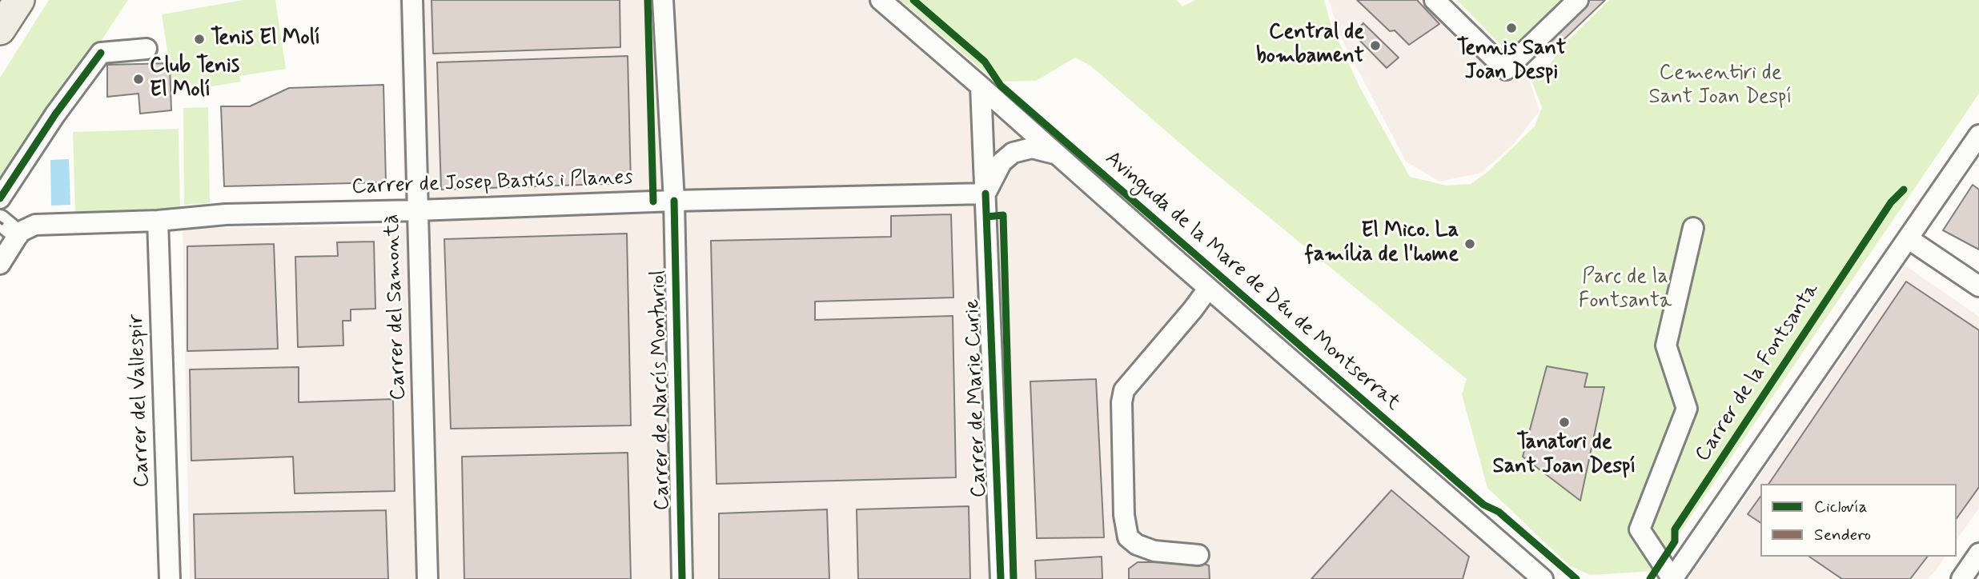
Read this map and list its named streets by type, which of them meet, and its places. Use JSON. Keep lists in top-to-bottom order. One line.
{"streets":{"street":["Carrer de Josep Bastús i Planes","Avinguda de la Mare de Déu de Montserrat","Carrer del Samontà","Carrer de la Fontsanta","Carrer de Narcís Monturiol","Carrer de Marie Curie","Carrer del Vallespir"]},"crossings":[["Carrer de Josep Bastús i Planes","Carrer del Samontà"],["Carrer de Josep Bastús i Planes","Carrer de Narcís Monturiol"],["Carrer de Josep Bastús i Planes","Carrer de Marie Curie"],["Carrer de Josep Bastús i Planes","Carrer del Vallespir"],["Avinguda de la Mare de Déu de Montserrat","Carrer de Marie Curie"]],"parks":["Cementiri de Sant Joan Despí","Parc de la Fontsanta"],"places":["Tennis Sant Joan Despi","Tenis El Molí","Central de bombament","Club Tenis El Molí","El Mico. La família de l'home","Tanatori de Sant Joan Despí"],"legend":["Ciclovía","Sendero"]}
